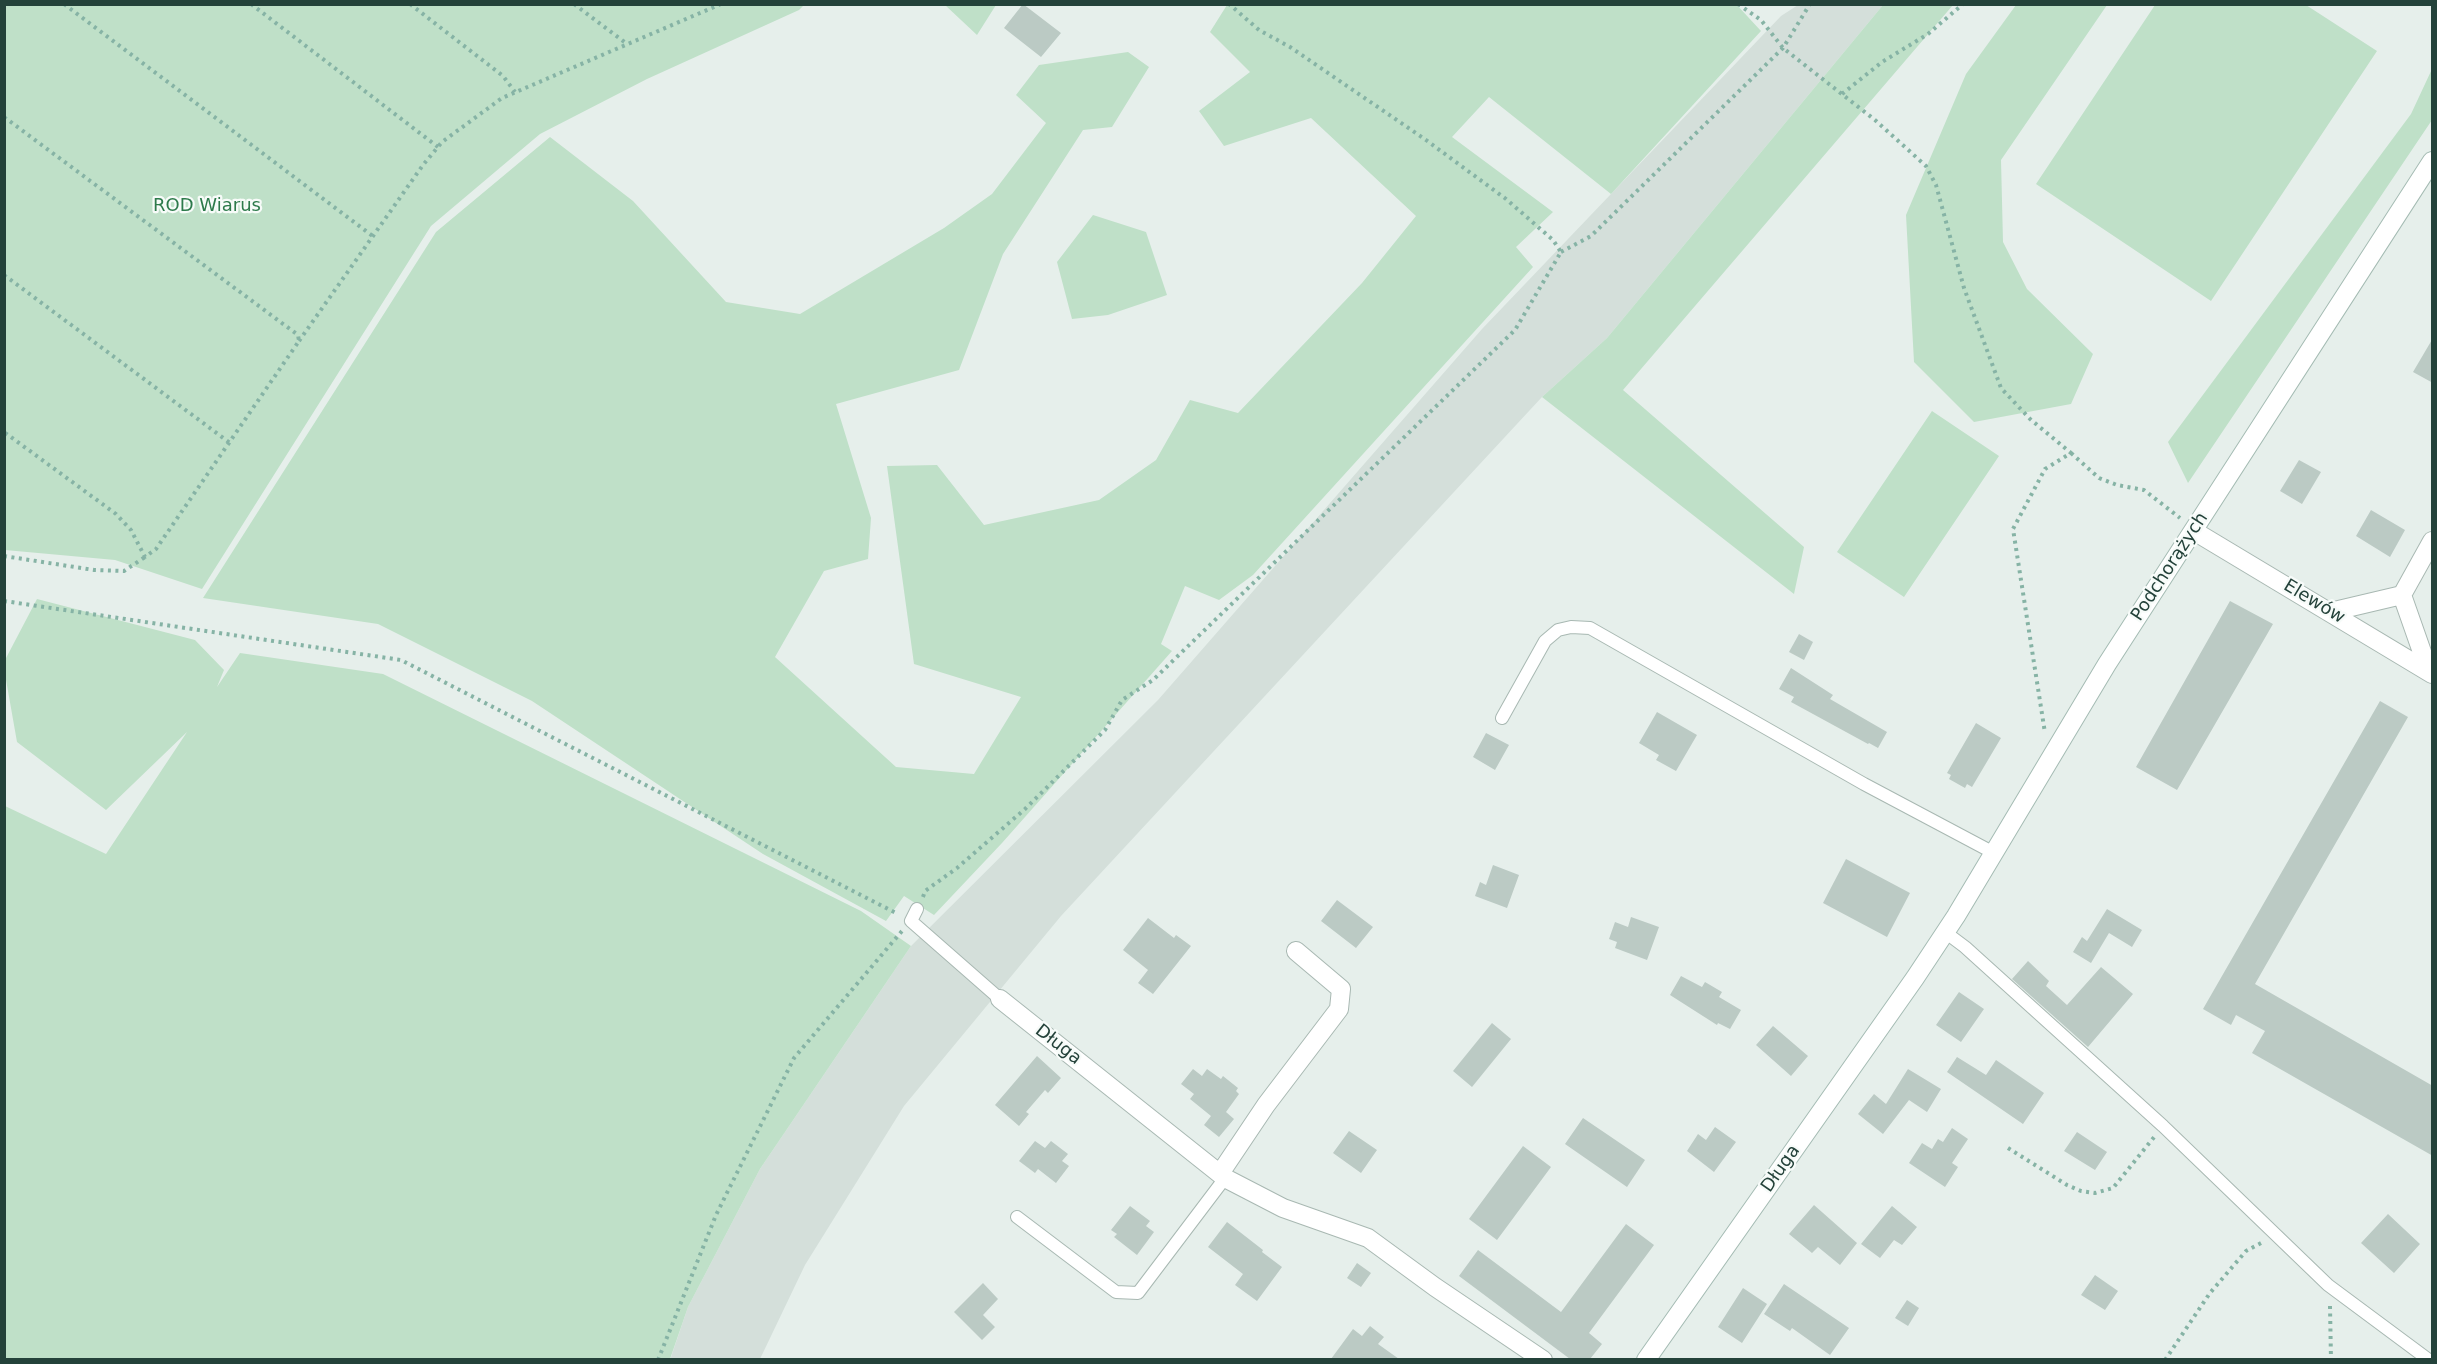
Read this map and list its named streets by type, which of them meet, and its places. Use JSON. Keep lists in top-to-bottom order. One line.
{"streets":{"street":["Podchorążych","Elewów","Długa"]},"crossings":[["Podchorążych","Elewów"],["Podchorążych","Długa"]],"parks":["ROD Wiarus"]}
